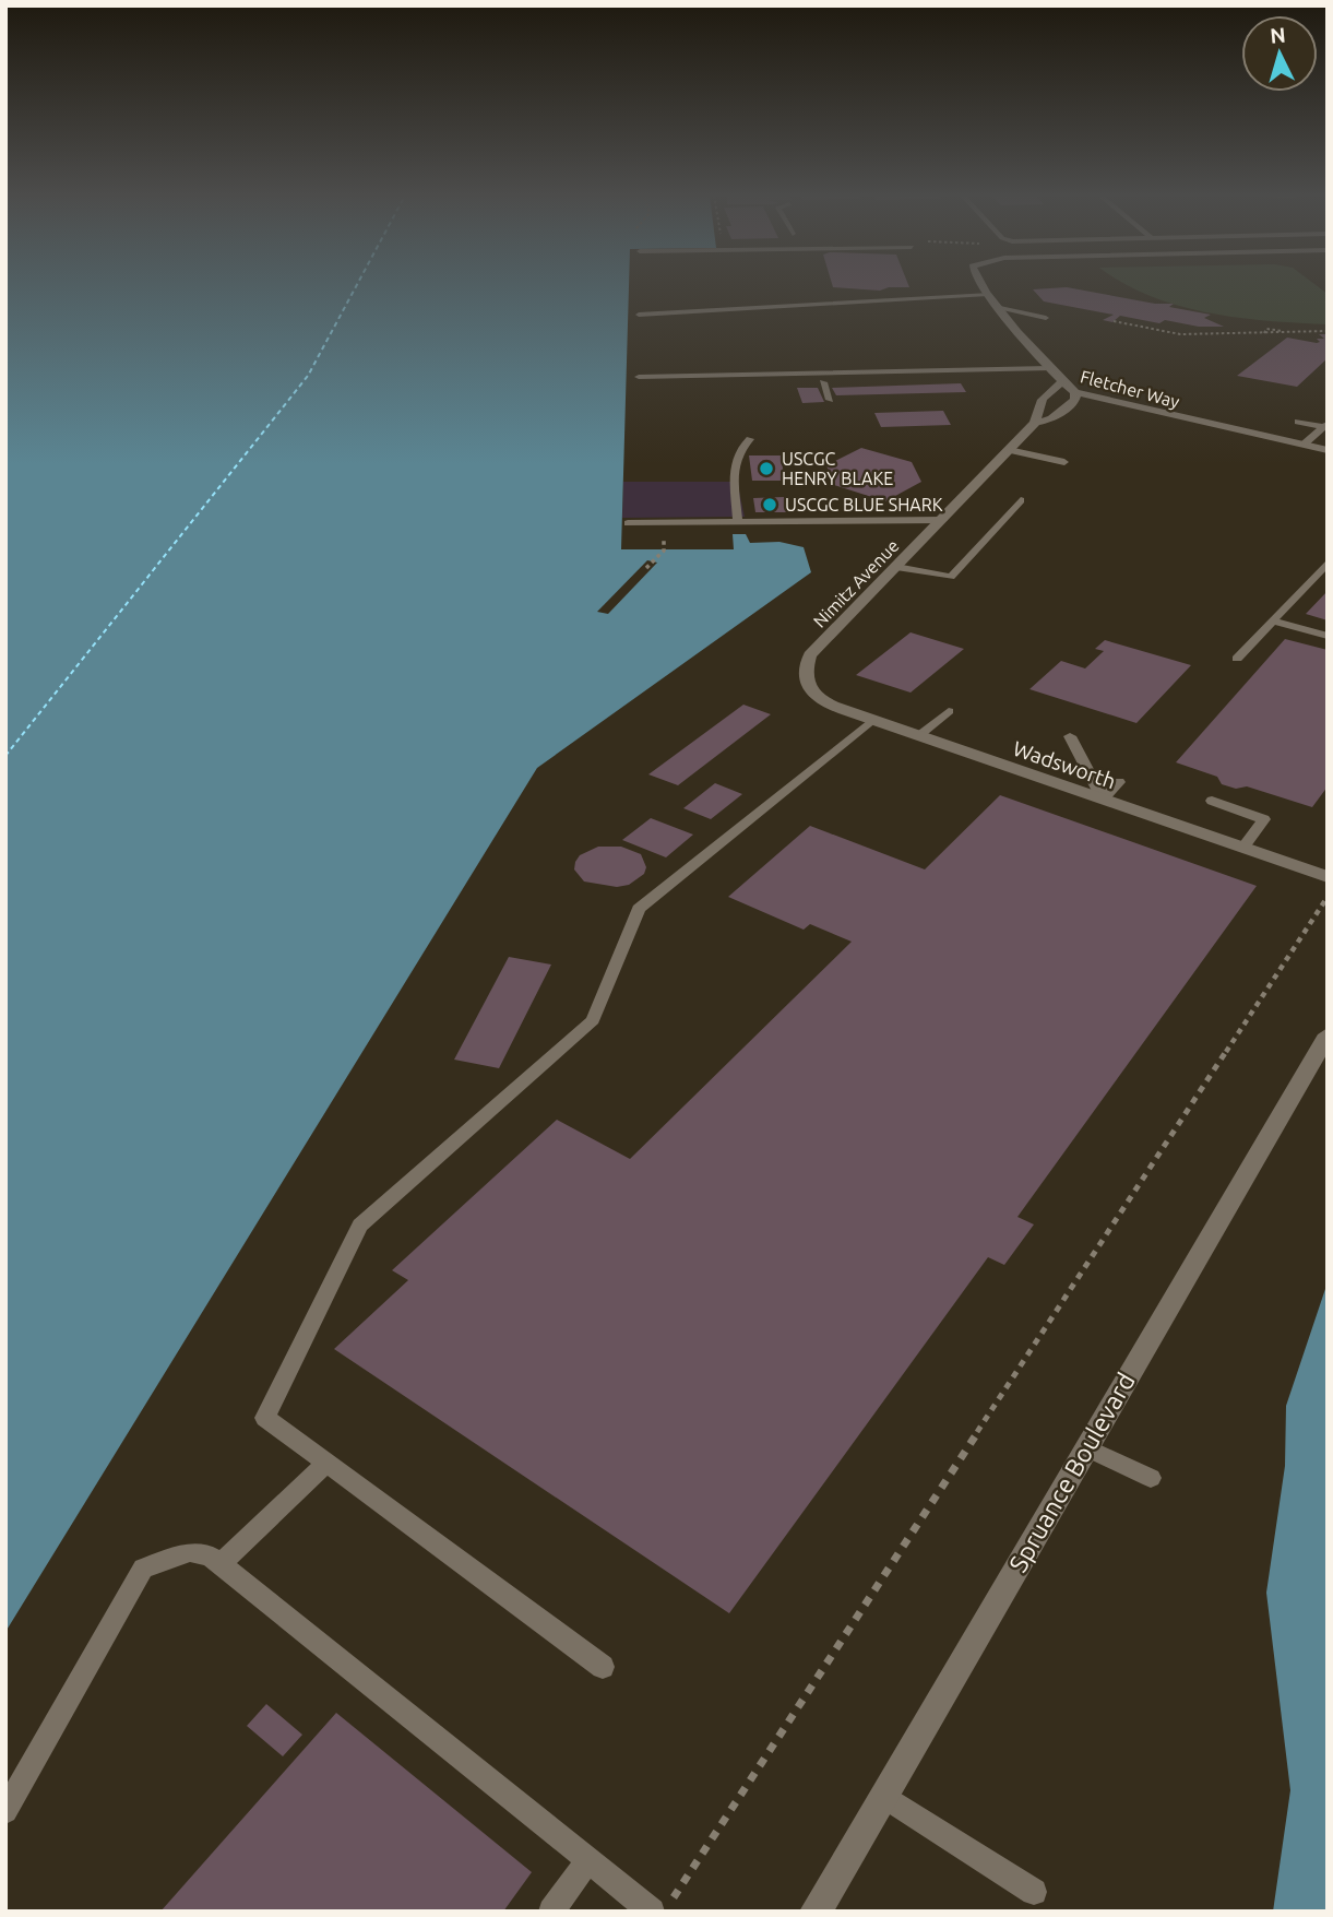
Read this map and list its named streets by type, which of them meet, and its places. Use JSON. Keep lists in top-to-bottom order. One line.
{"streets":{"street":["Fletcher Way","Nimitz Avenue","Wadsworth","Spruance Boulevard"]},"crossings":[["Fletcher Way","Nimitz Avenue"],["Nimitz Avenue","Wadsworth"]],"places":["USCGC HENRY BLAKE","USCGC BLUE SHARK"],"north":"top"}
